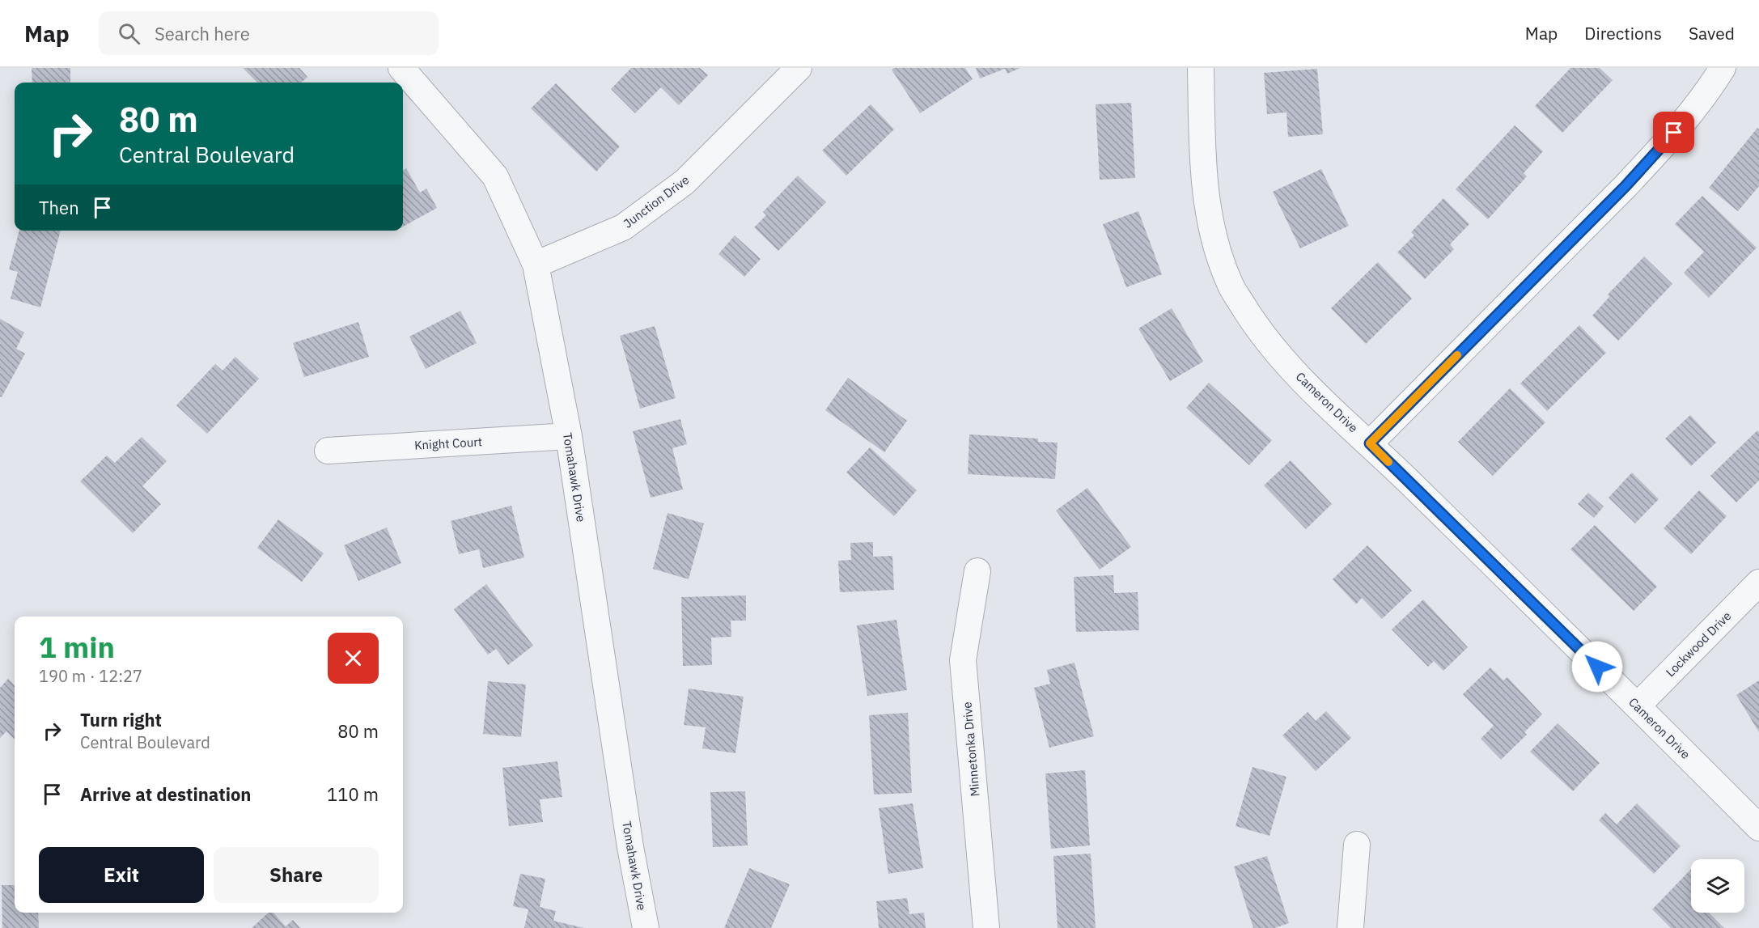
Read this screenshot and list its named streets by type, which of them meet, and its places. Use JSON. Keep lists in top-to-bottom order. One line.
{"streets":{"street":["Junction Drive","Cameron Drive","Knight Court","Tomahawk Drive","Lockwood Drive","Minnetonka Drive"]},"crossings":[["Junction Drive","Tomahawk Drive"],["Cameron Drive","Lockwood Drive"],["Knight Court","Tomahawk Drive"]],"page":{"header":"Map","search":"Search here","nav":["Map","Directions","Saved"],"turn":["80 m","Central Boulevard"],"then":"Then","heading":["1 min","190 m · 12:27"],"list":[{"name":"Turn right","note":"Central Boulevard","value":"80 m"},{"name":"Arrive at destination","value":"110 m"}],"buttons":["Exit","Share"]}}
